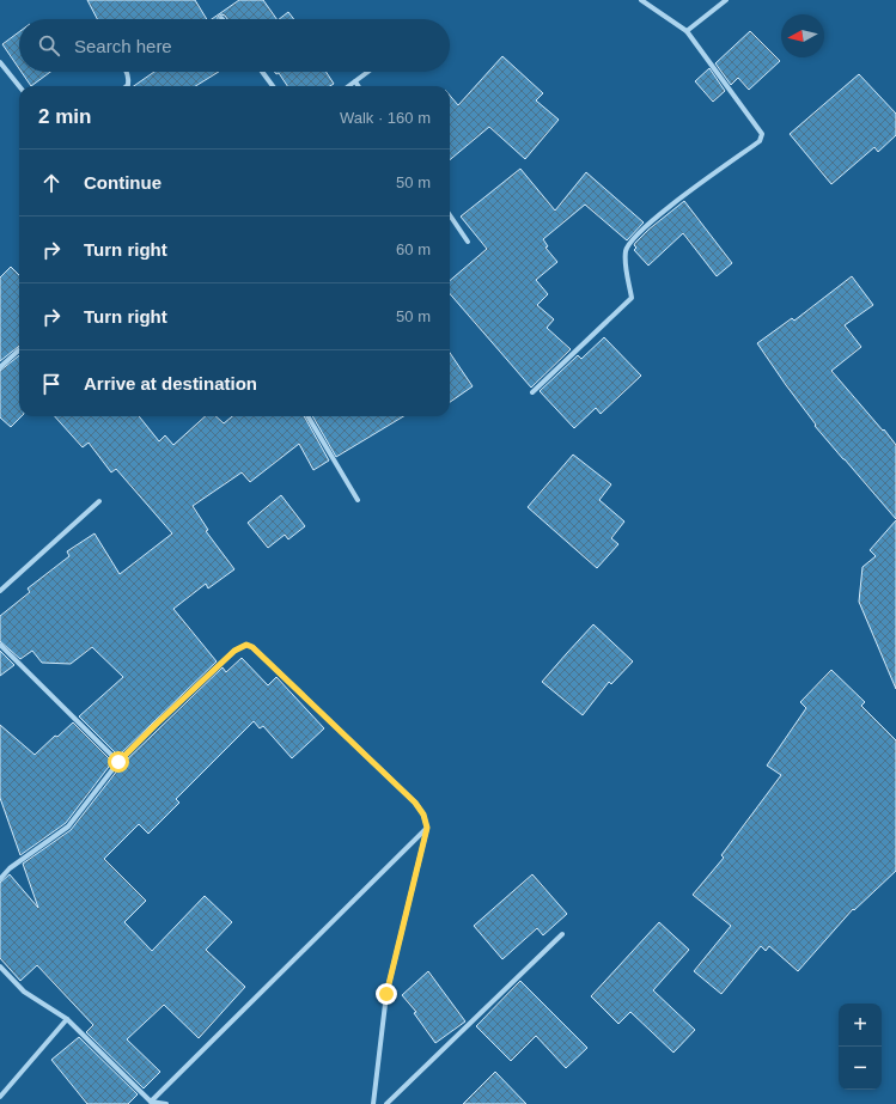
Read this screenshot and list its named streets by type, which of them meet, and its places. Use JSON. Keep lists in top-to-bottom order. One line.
{"north":"left","page":{"search":"Search here","heading":["2 min","Walk · 160 m"],"list":[["Continue","50 m"],["Turn right","60 m"],["Turn right","50 m"],"Arrive at destination"],"map_buttons":["+","−"]}}
